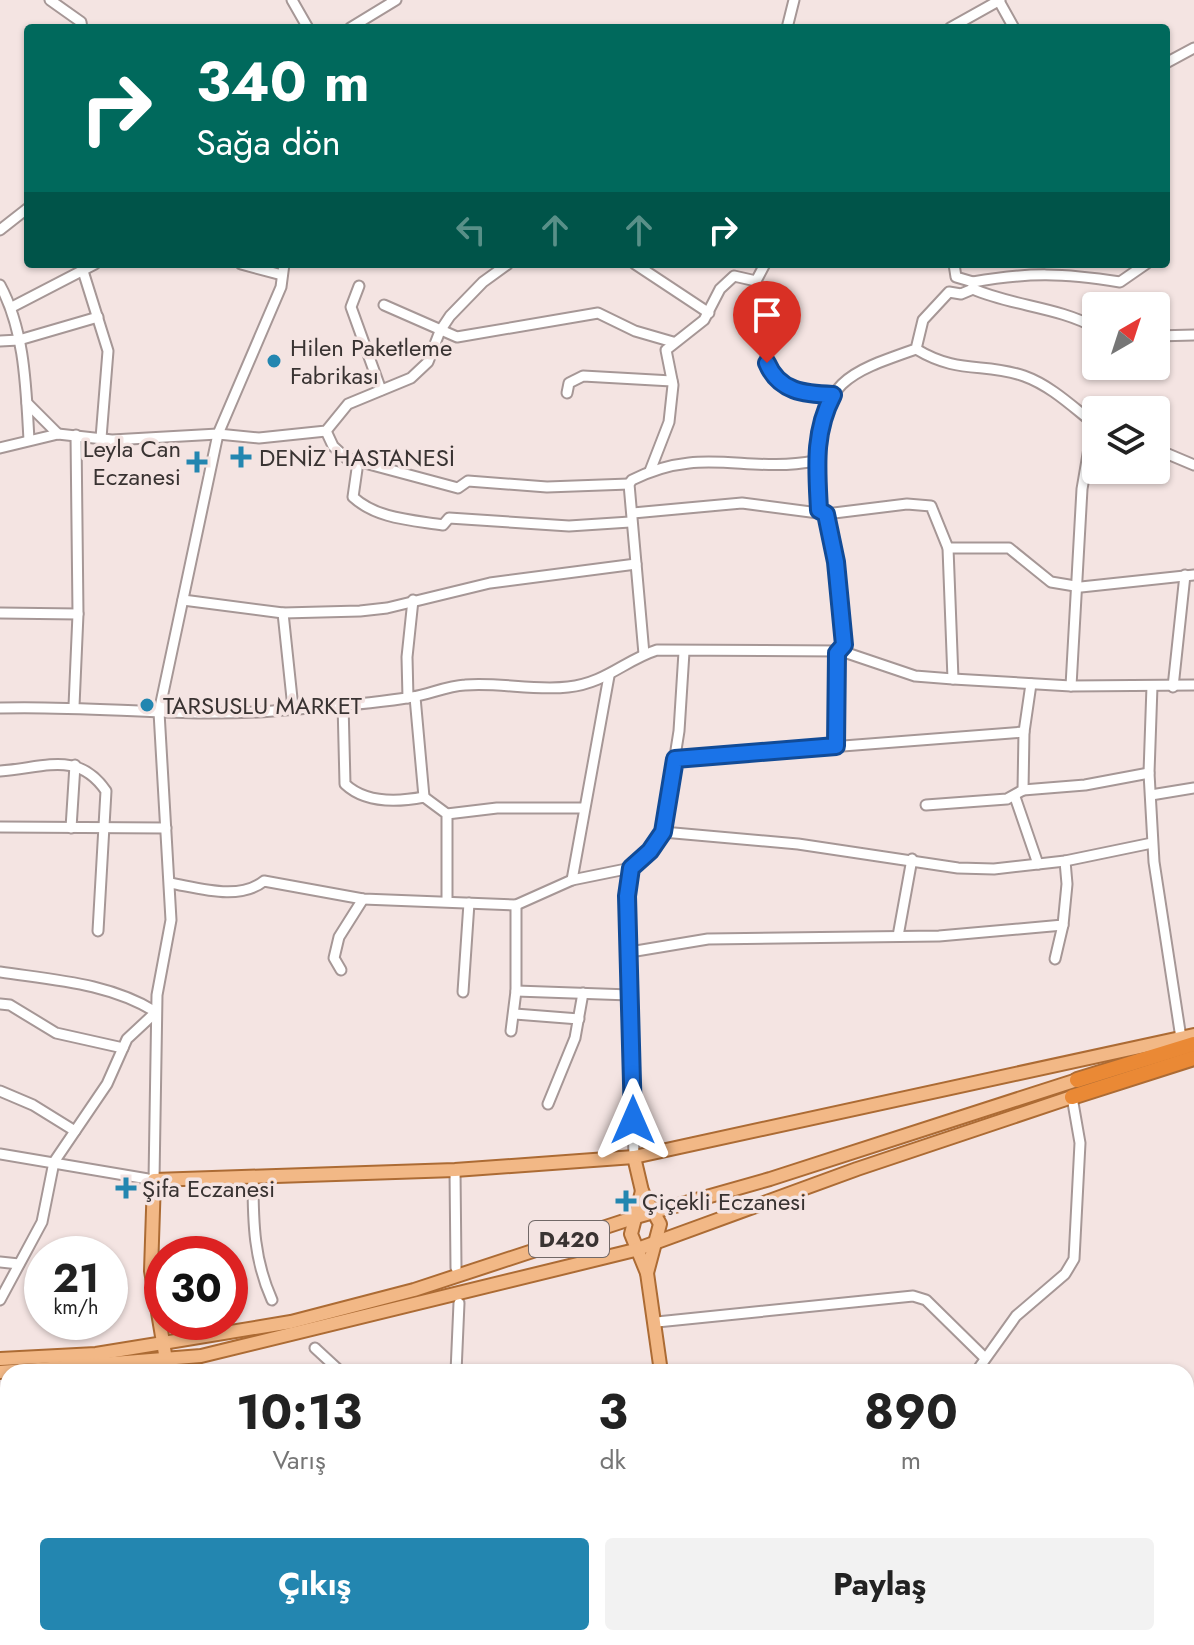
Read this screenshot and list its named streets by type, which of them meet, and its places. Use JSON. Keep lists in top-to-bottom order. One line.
{"streets":{"highway":["D420"]},"places":{"other":["Hilen Paketleme Fabrikası","TARSUSLU MARKET"],"health":["DENİZ HASTANESİ","Leyla Can Eczanesi","Şifa Eczanesi","Çiçekli Eczanesi"]},"north":"top right","page":{"turn":["340 m","Sağa dön"],"speed":"21 km/h","limit":"30","eta":["10:13","Varış","3","dk","890","m"],"buttons":["Çıkış","Paylaş"]}}
